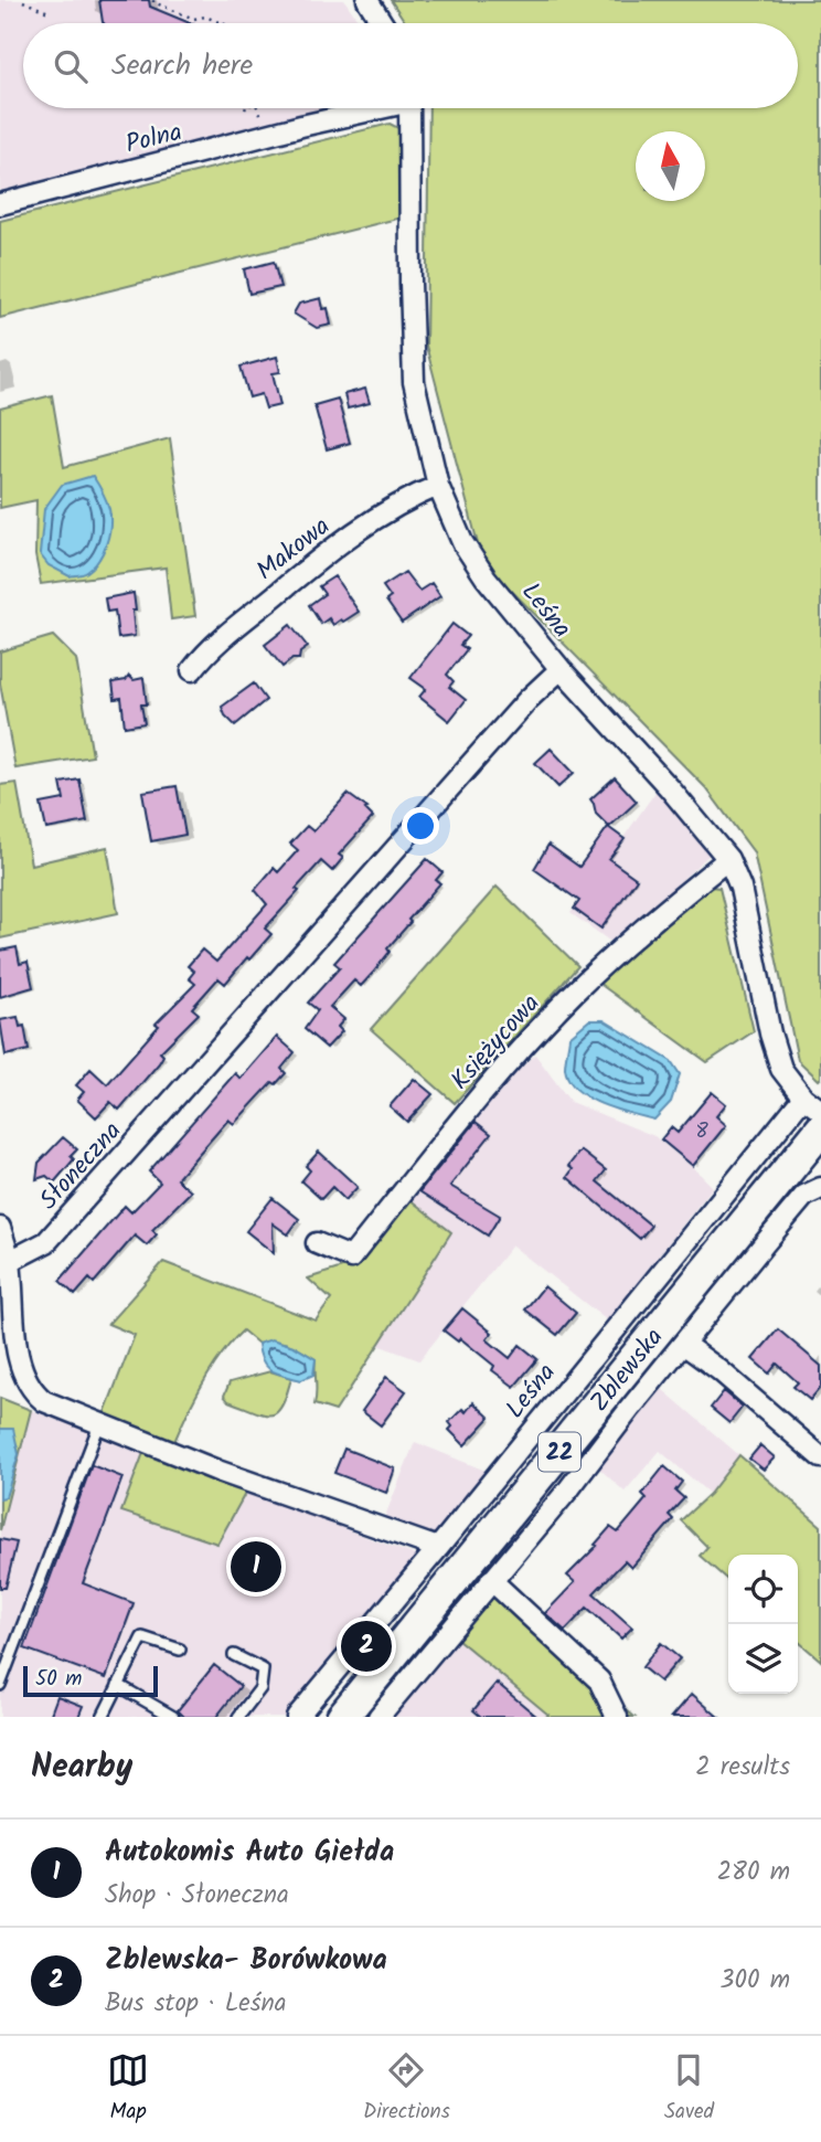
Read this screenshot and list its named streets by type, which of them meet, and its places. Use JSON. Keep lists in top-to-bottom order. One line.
{"streets":{"main road":["Zblewska","22"],"street":["Polna","Makowa","Leśna","Księżycowa","Słoneczna"]},"crossings":[["Makowa","Leśna"],["Leśna","Księżycowa"],["Leśna","Słoneczna"]],"house_numbers":["8"],"scale_bar":"50 m","north":"top","page":{"search":"Search here","pins":["1","2"],"scale":"50 m","heading":["Nearby","2 results"],"list":[{"mark":"1","name":"Autokomis Auto Giełda","note":"Shop · Słoneczna","value":"280 m"},{"mark":"2","name":"Zblewska- Borówkowa","note":"Bus stop · Leśna","value":"300 m"}],"nav":["Map","Directions","Saved"]}}
